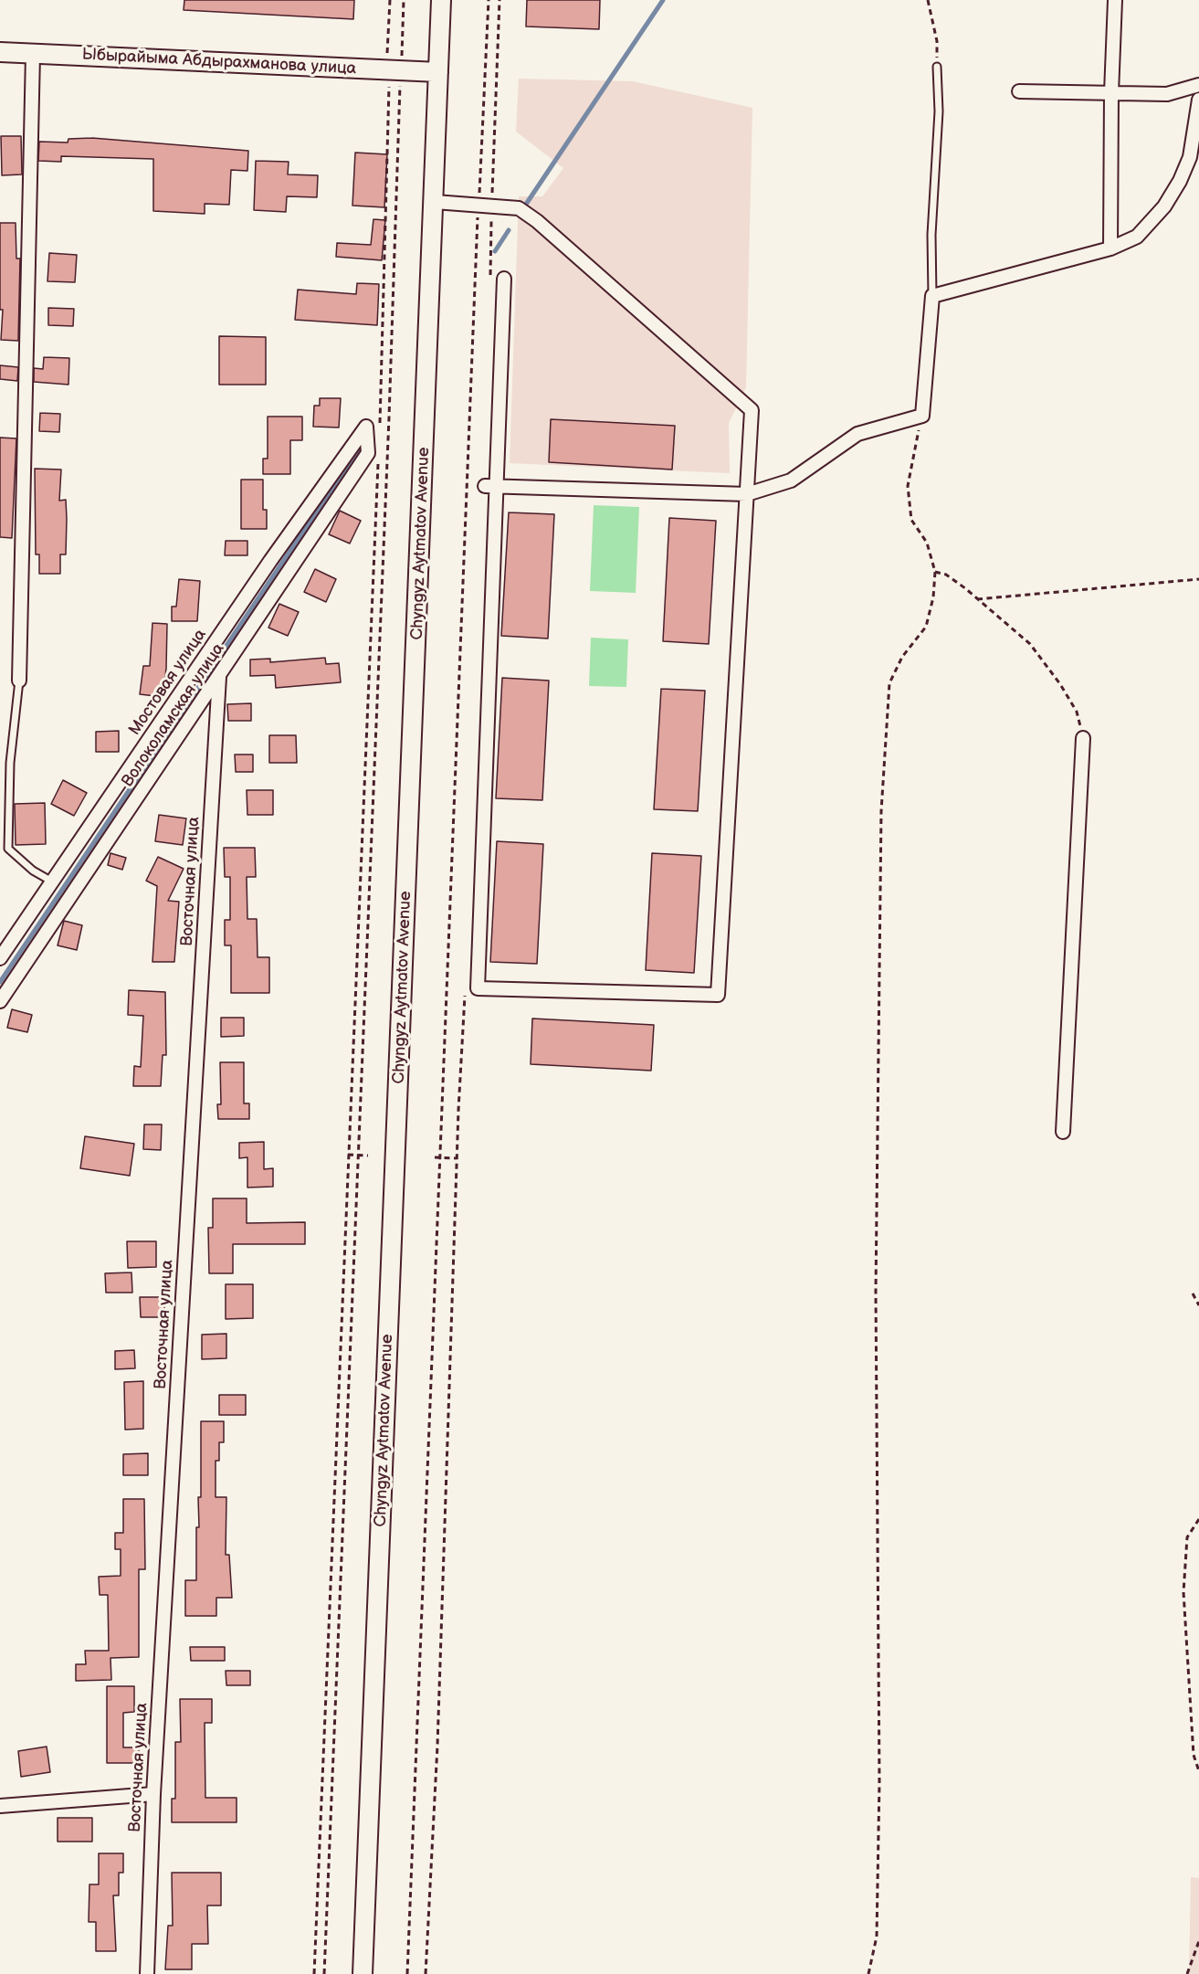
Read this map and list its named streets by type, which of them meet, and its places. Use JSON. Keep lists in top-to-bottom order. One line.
{"streets":{"main road":["Ыбырайыма Абдырахманова улица","Chyngyz Aytmatov Avenue"],"street":["Мостовая улица","Волоколамская улица","Восточная улица"]},"crossings":[["Ыбырайыма Абдырахманова улица","Chyngyz Aytmatov Avenue"],["Мостовая улица","Волоколамская улица"],["Волоколамская улица","Восточная улица"]]}
